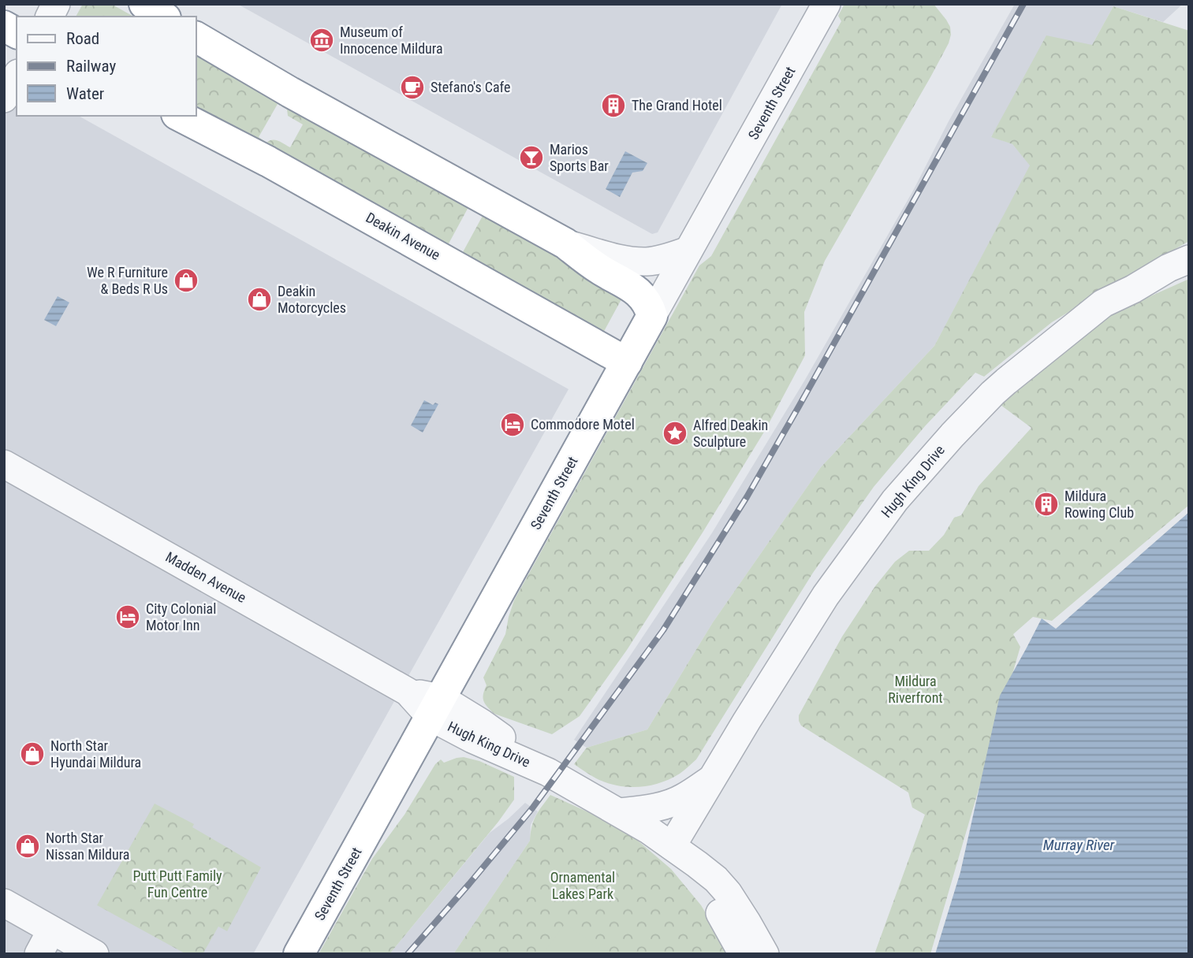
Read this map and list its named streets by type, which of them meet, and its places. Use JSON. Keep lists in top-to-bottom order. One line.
{"streets":{"highway":["Seventh Street","Deakin Avenue"],"street":["Hugh King Drive","Madden Avenue"]},"crossings":[["Seventh Street","Deakin Avenue"],["Seventh Street","Hugh King Drive"],["Seventh Street","Madden Avenue"],["Hugh King Drive","Madden Avenue"]],"water":["Murray River"],"parks":["Mildura Riverfront","Putt Putt Family Fun Centre","Ornamental Lakes Park"],"places":{"museum":["Museum of Innocence Mildura"],"cafe":["Stefano's Cafe"],"building":["The Grand Hotel","Mildura Rowing Club"],"bar":["Marios Sports Bar"],"shop":["We R Furniture & Beds R Us","Deakin Motorcycles","North Star Hyundai Mildura","North Star Nissan Mildura"],"hotel":["Commodore Motel","City Colonial Motor Inn"],"place":["Alfred Deakin Sculpture"]},"legend":["Road","Railway","Water"]}
